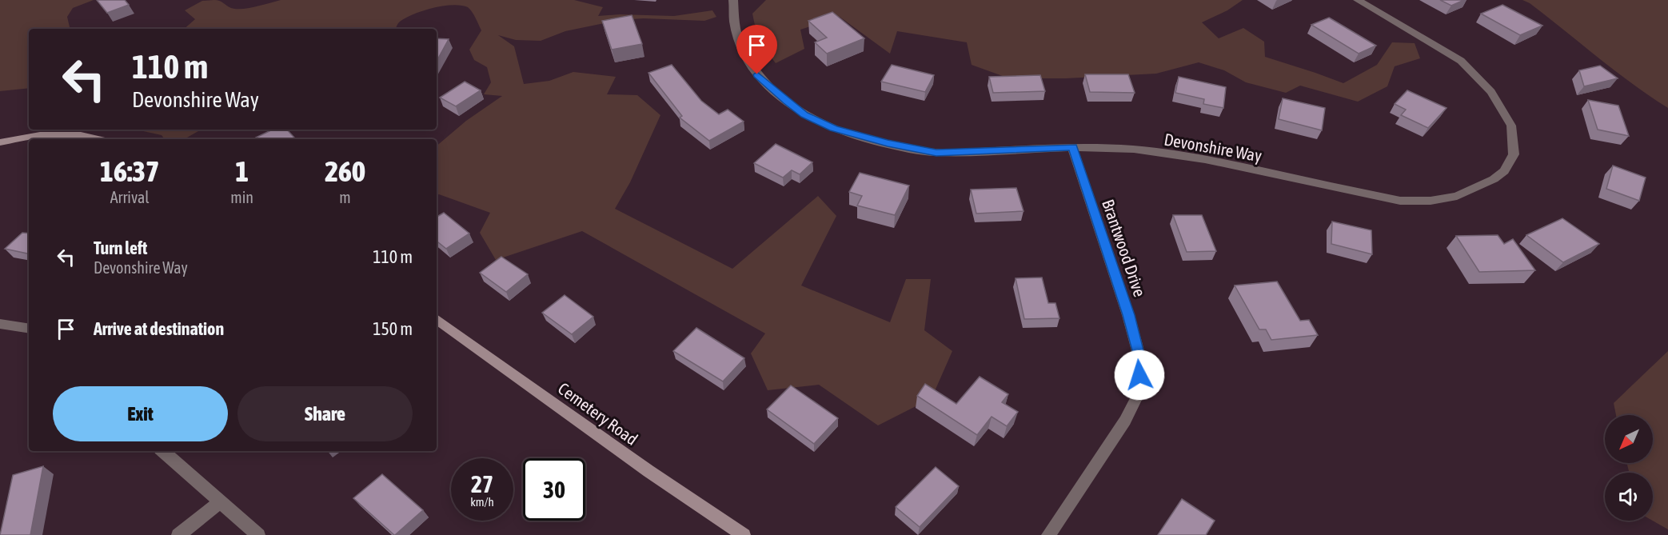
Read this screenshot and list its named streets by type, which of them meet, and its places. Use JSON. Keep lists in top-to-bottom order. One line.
{"streets":{"street":["Devonshire Way","Brantwood Drive","Cemetery Road"]},"crossings":[["Devonshire Way","Brantwood Drive"]],"north":"bottom left","page":{"turn":["110 m","Devonshire Way"],"eta":["16:37","Arrival","1","min","260","m"],"list":[{"name":"Turn left","note":"Devonshire Way","value":"110 m"},{"name":"Arrive at destination","value":"150 m"}],"buttons":["Exit","Share"],"speed":"27 km/h","limit":"30"}}
